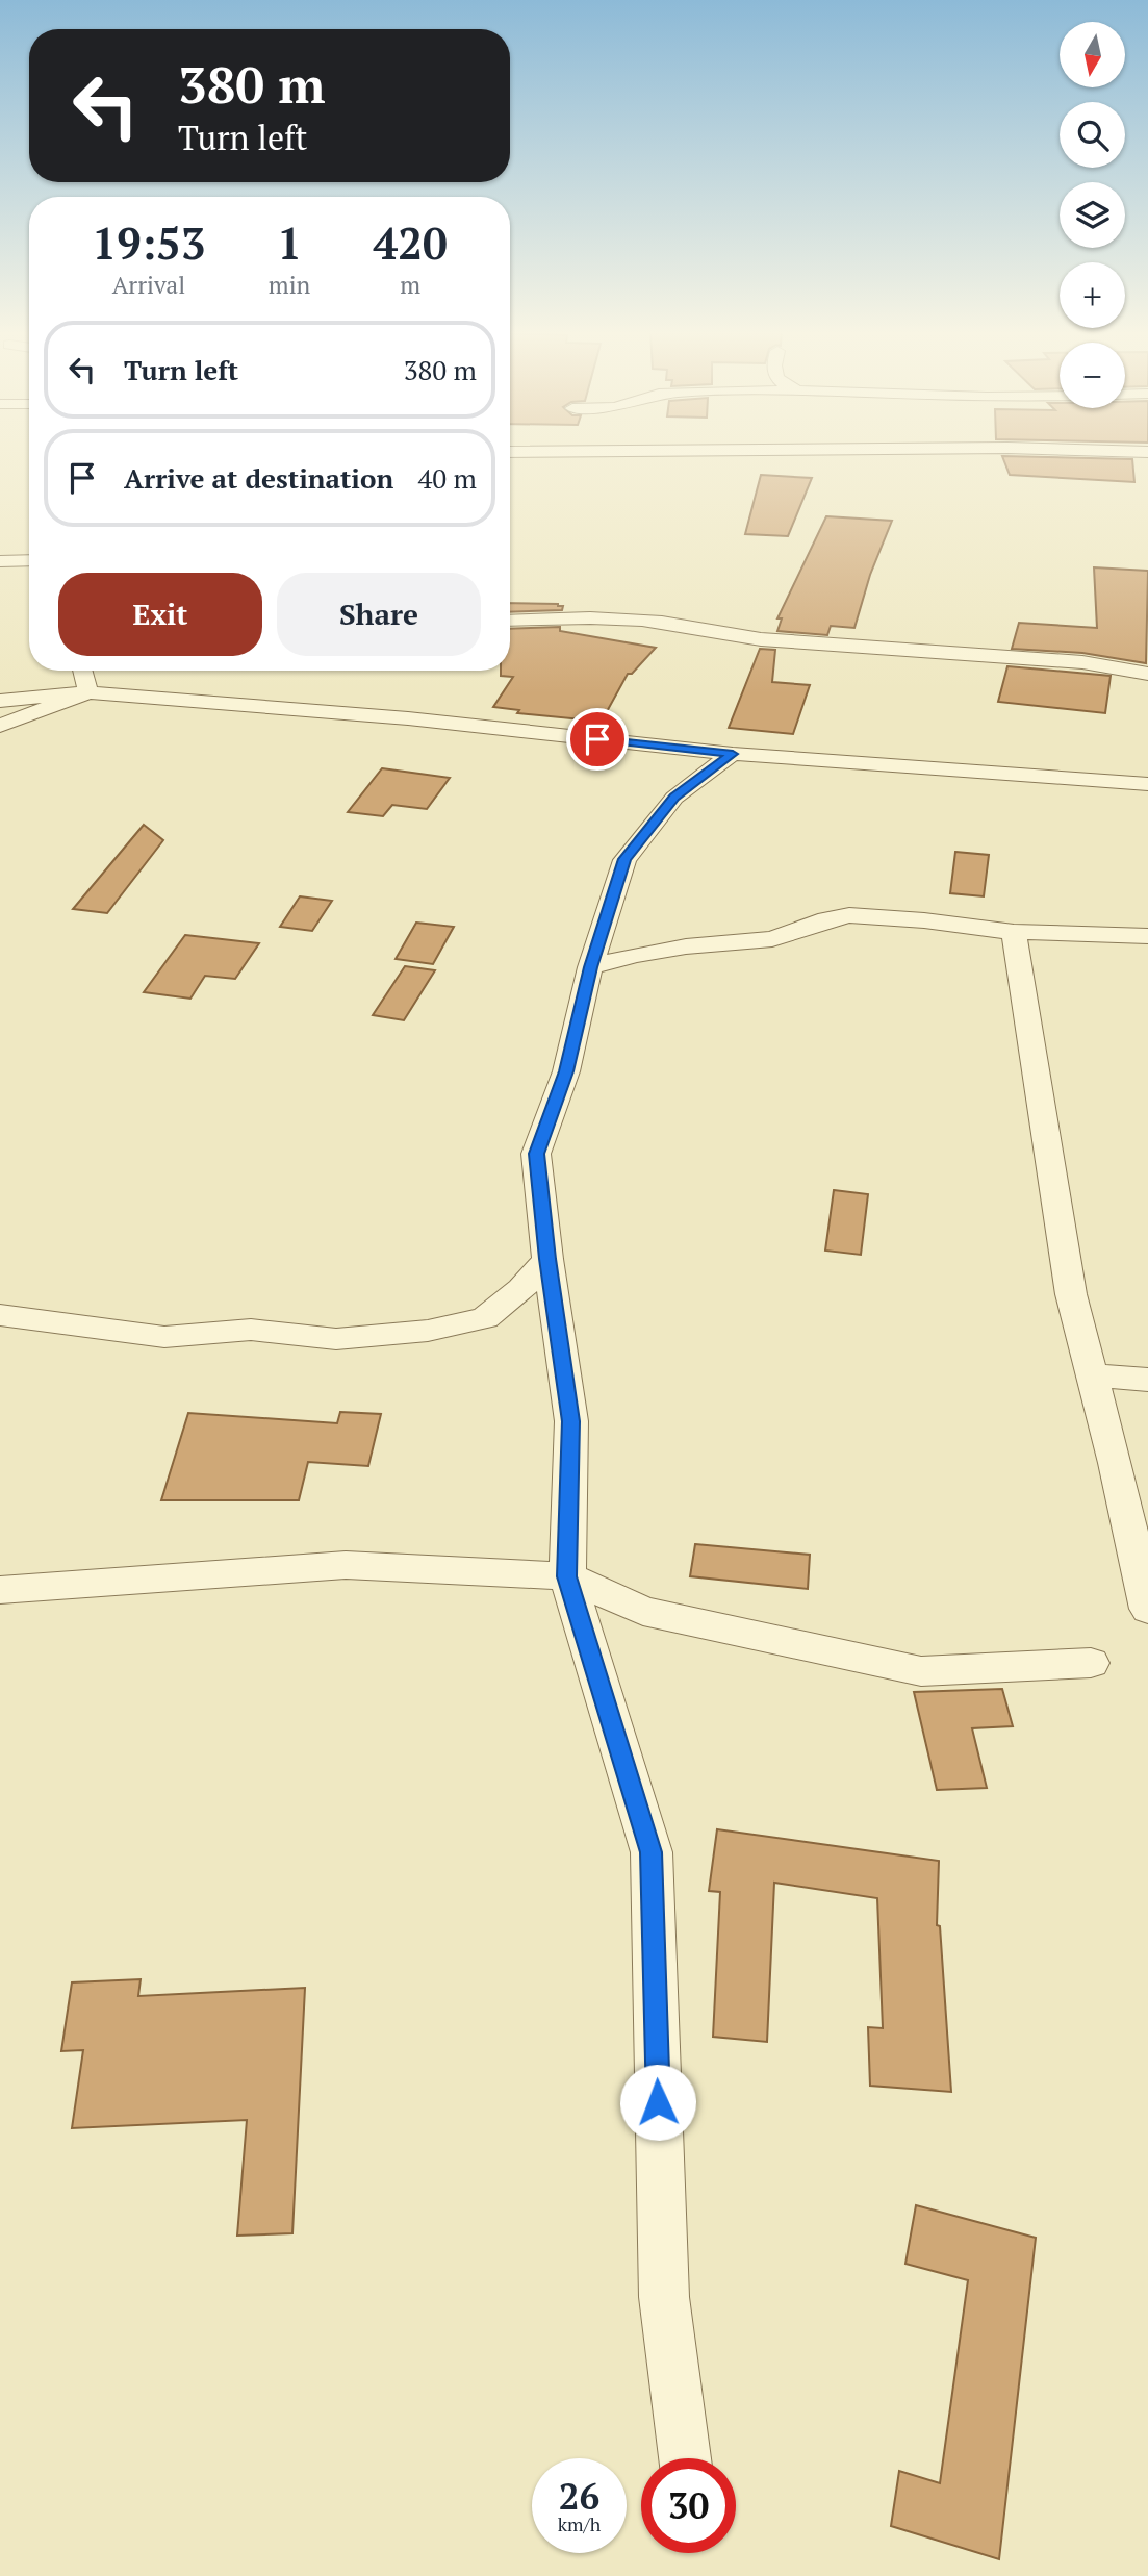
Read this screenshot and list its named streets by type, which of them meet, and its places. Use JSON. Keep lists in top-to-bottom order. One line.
{"north":"bottom","page":{"map_buttons":["+","−"],"turn":["380 m","Turn left"],"eta":["19:53","Arrival","1","min","420","m"],"list":[{"name":"Turn left","value":"380 m"},{"name":"Arrive at destination","value":"40 m"}],"buttons":["Exit","Share"],"speed":"26 km/h","limit":"30"}}
